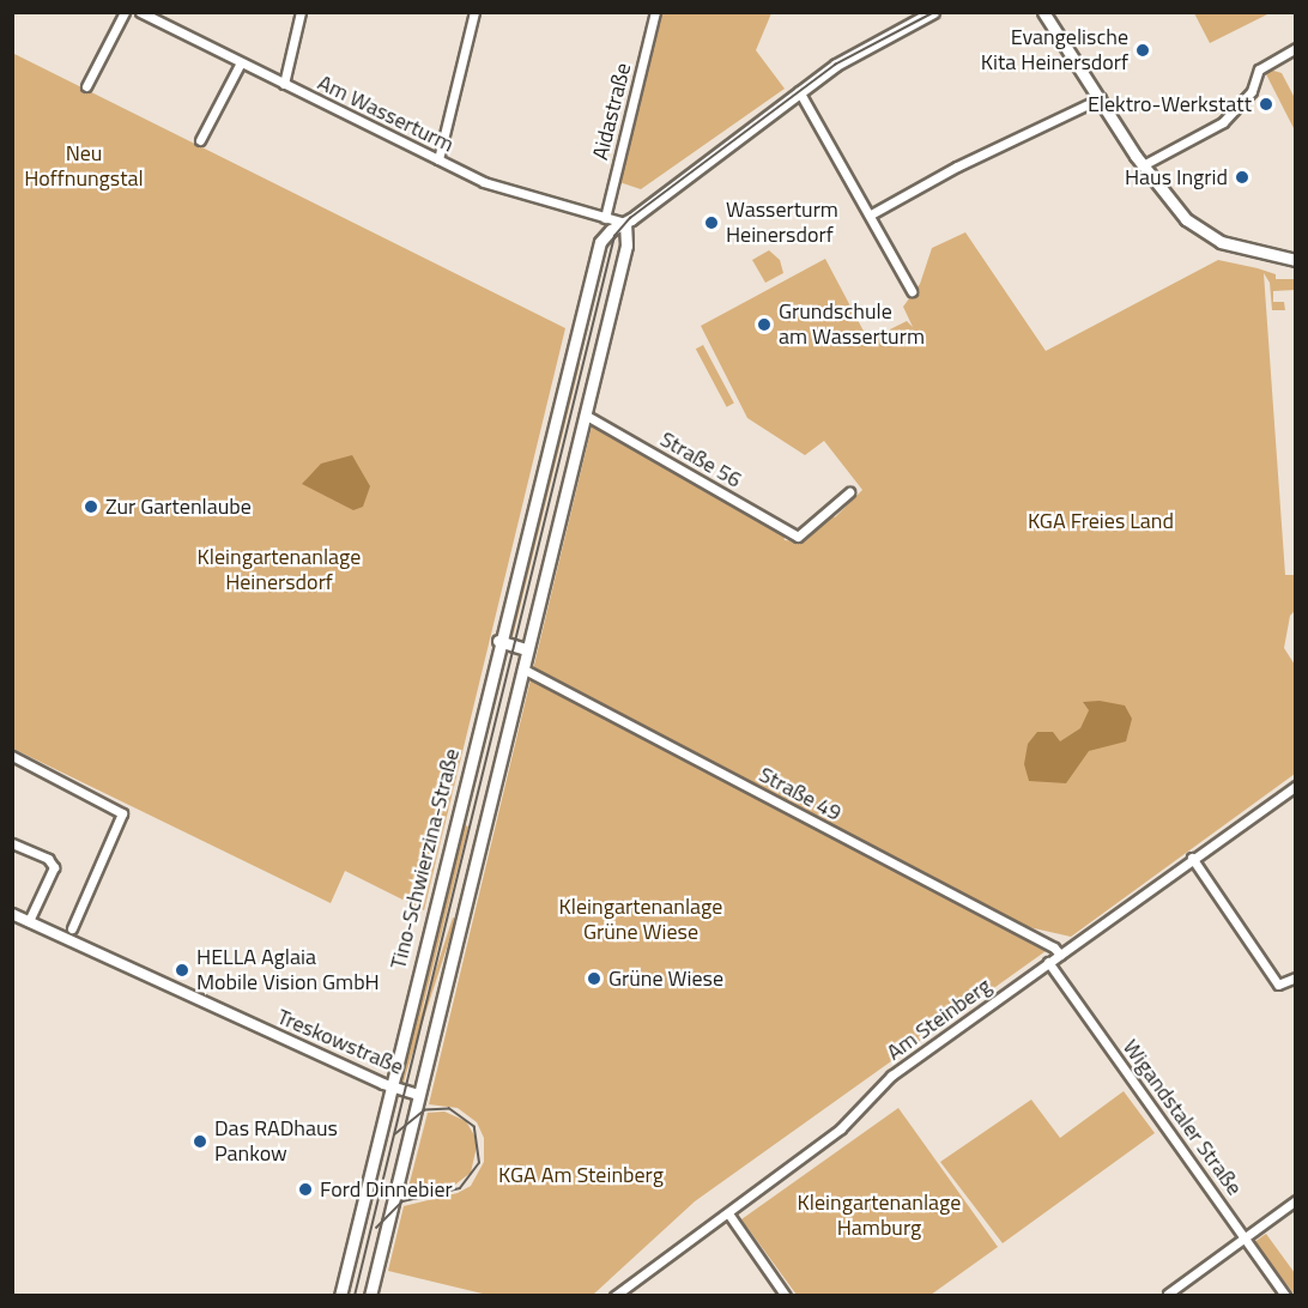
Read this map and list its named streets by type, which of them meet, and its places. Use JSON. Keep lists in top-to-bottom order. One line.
{"streets":{"main road":["Tino-Schwierzina-Straße"],"street":["Aidastraße","Am Wasserturm","Straße 56","Straße 49","Am Steinberg","Treskowstraße","Wigandstaler Straße"]},"crossings":[["Aidastraße","Am Wasserturm"],["Am Wasserturm","Tino-Schwierzina-Straße"],["Straße 49","Am Steinberg"],["Tino-Schwierzina-Straße","Treskowstraße"],["Am Steinberg","Wigandstaler Straße"]],"parks":["Neu Hoffnungstal","KGA Freies Land","Kleingartenanlage Heinersdorf","Kleingartenanlage Grüne Wiese","KGA Am Steinberg","Kleingartenanlage Hamburg"],"places":["Evangelische Kita Heinersdorf","Elektro-Werkstatt","Haus Ingrid","Wasserturm Heinersdorf","Grundschule am Wasserturm","Zur Gartenlaube","HELLA Aglaia Mobile Vision GmbH","Grüne Wiese","Das RADhaus Pankow","Ford Dinnebier"]}
